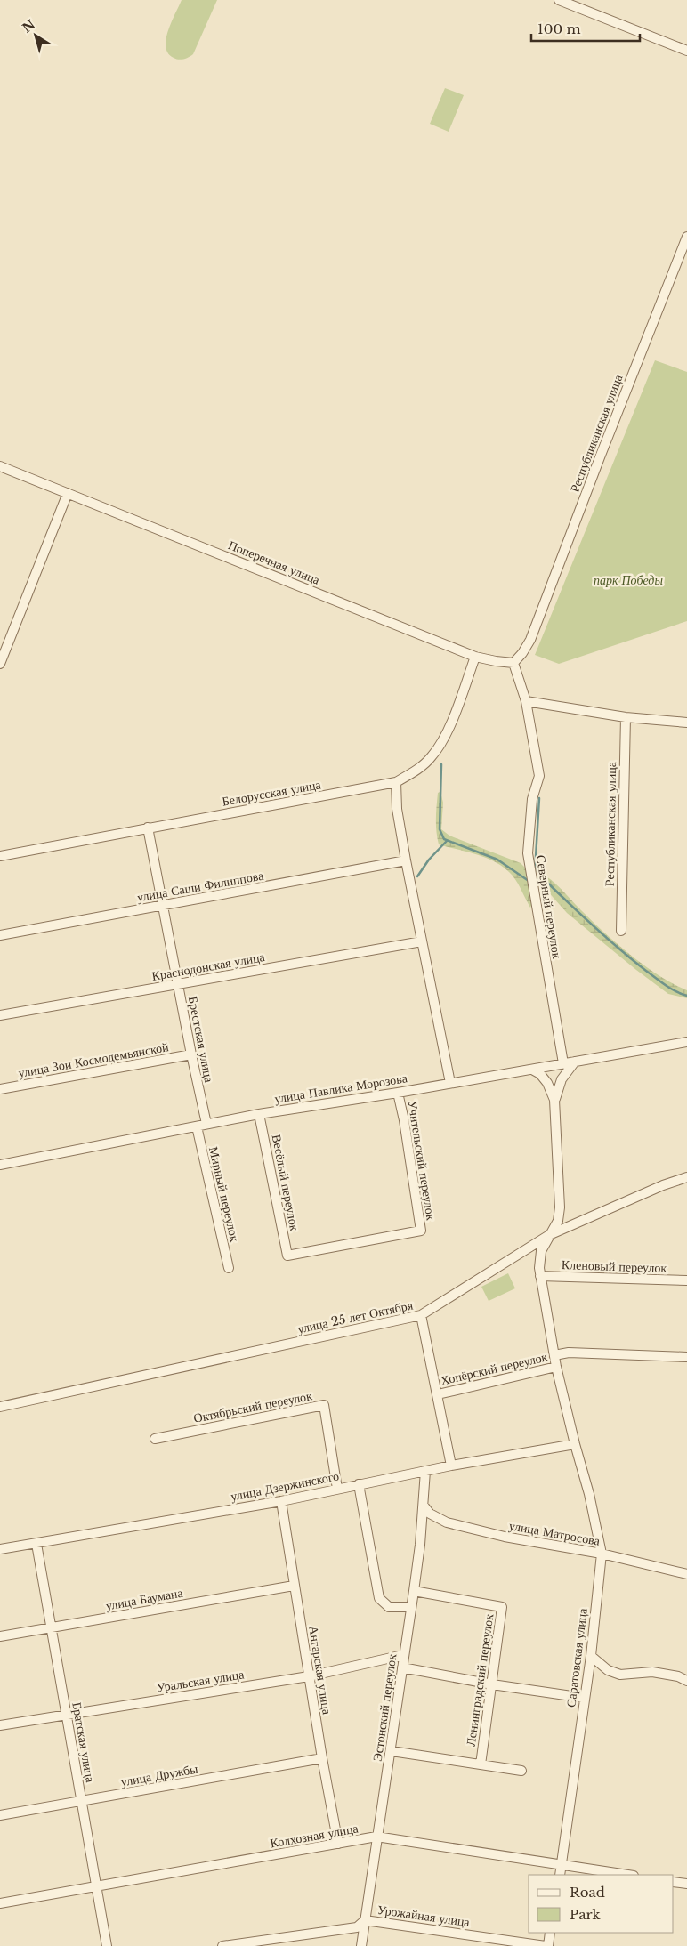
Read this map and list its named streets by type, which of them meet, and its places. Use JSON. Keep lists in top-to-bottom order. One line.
{"streets":{"street":["Республиканская улица","Поперечная улица","Белорусская улица","улица Саши Филиппова","Северный переулок","Краснодонская улица","Брестская улица","улица Зои Космодемьянской","улица Павлика Морозова","Учительский переулок","Весёлый переулок","Мирный переулок","Кленовый переулок","улица 25 лет Октября","Хопёрский переулок","Октябрьский переулок","улица Дзержинского","улица Матросова","улица Баумана","Саратовская улица","Ангарская улица","Ленинградский переулок","Уральская улица","Эстонский переулок","Братская улица","улица Дружбы","Колхозная улица","Урожайная улица"]},"crossings":[["Республиканская улица","Поперечная улица"],["Республиканская улица","Северный переулок"],["Поперечная улица","Белорусская улица"],["Поперечная улица","Северный переулок"],["Белорусская улица","Брестская улица"],["улица Саши Филиппова","Брестская улица"],["Северный переулок","улица Павлика Морозова"],["Краснодонская улица","Брестская улица"],["Брестская улица","улица Зои Космодемьянской"],["Брестская улица","улица Павлика Морозова"],["улица Павлика Морозова","Учительский переулок"],["улица Павлика Морозова","Весёлый переулок"],["улица Павлика Морозова","Мирный переулок"],["Учительский переулок","Весёлый переулок"],["Кленовый переулок","Саратовская улица"],["улица 25 лет Октября","Саратовская улица"],["Хопёрский переулок","Саратовская улица"],["Октябрьский переулок","улица Дзержинского"],["улица Дзержинского","Саратовская улица"],["улица Дзержинского","Ангарская улица"],["улица Дзержинского","Эстонский переулок"],["улица Дзержинского","Братская улица"],["улица Матросова","Саратовская улица"],["улица Матросова","Эстонский переулок"],["улица Баумана","Ангарская улица"],["улица Баумана","Братская улица"],["Саратовская улица","Колхозная улица"],["Ангарская улица","Уральская улица"],["Ангарская улица","улица Дружбы"],["Ангарская улица","Колхозная улица"],["Ленинградский переулок","Эстонский переулок"],["Уральская улица","Эстонский переулок"],["Уральская улица","Братская улица"],["Эстонский переулок","Колхозная улица"],["Эстонский переулок","Урожайная улица"],["Братская улица","улица Дружбы"],["Братская улица","Колхозная улица"]],"parks":["парк Победы"],"legend":["Road","Park"],"scale_bar":"100 m","north":"top left"}
